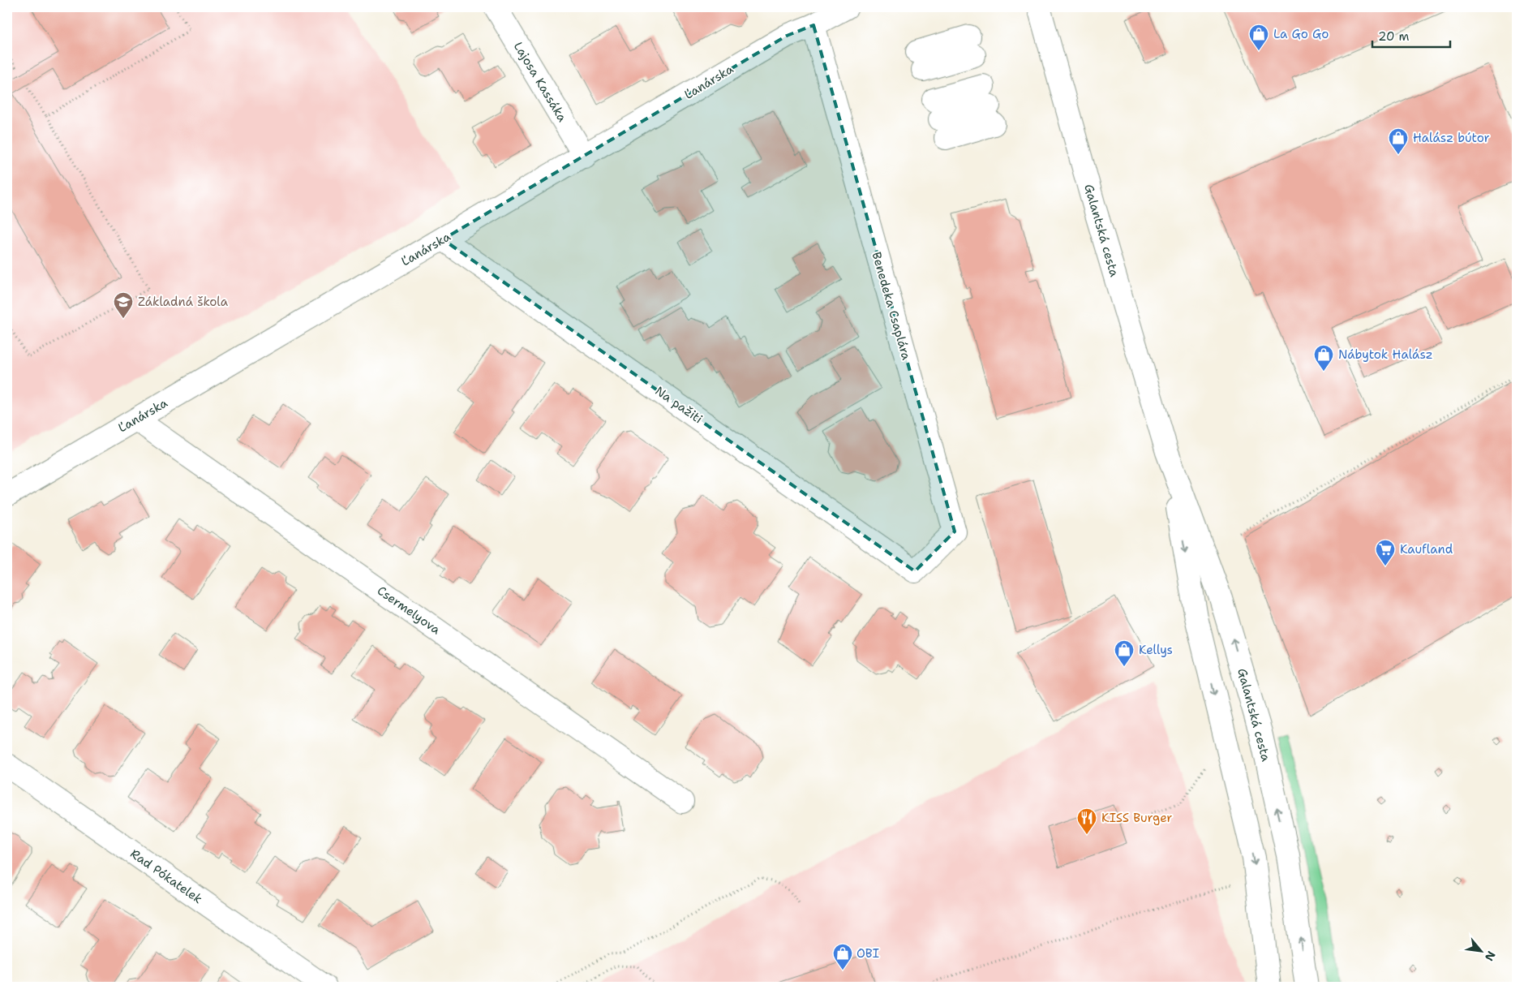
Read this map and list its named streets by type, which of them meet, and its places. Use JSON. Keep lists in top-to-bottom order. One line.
{"streets":{"street":["Lajosa Kassáka","Ľanárska","Galantská cesta","Benedeka Csaplára","Na pažiti","Csermelyova","Rad Pókatelek"]},"crossings":[["Lajosa Kassáka","Ľanárska"],["Ľanárska","Benedeka Csaplára"],["Ľanárska","Na pažiti"],["Ľanárska","Csermelyova"],["Benedeka Csaplára","Na pažiti"]],"places":{"shop":["La Go Go","Halász bútor","Nábytok Halász","Kellys","OBI"],"school or university":["Základná škola"],"supermarket":["Kaufland"],"restaurant":["KISS Burger"]},"scale_bar":"20 m","north":"bottom right"}
